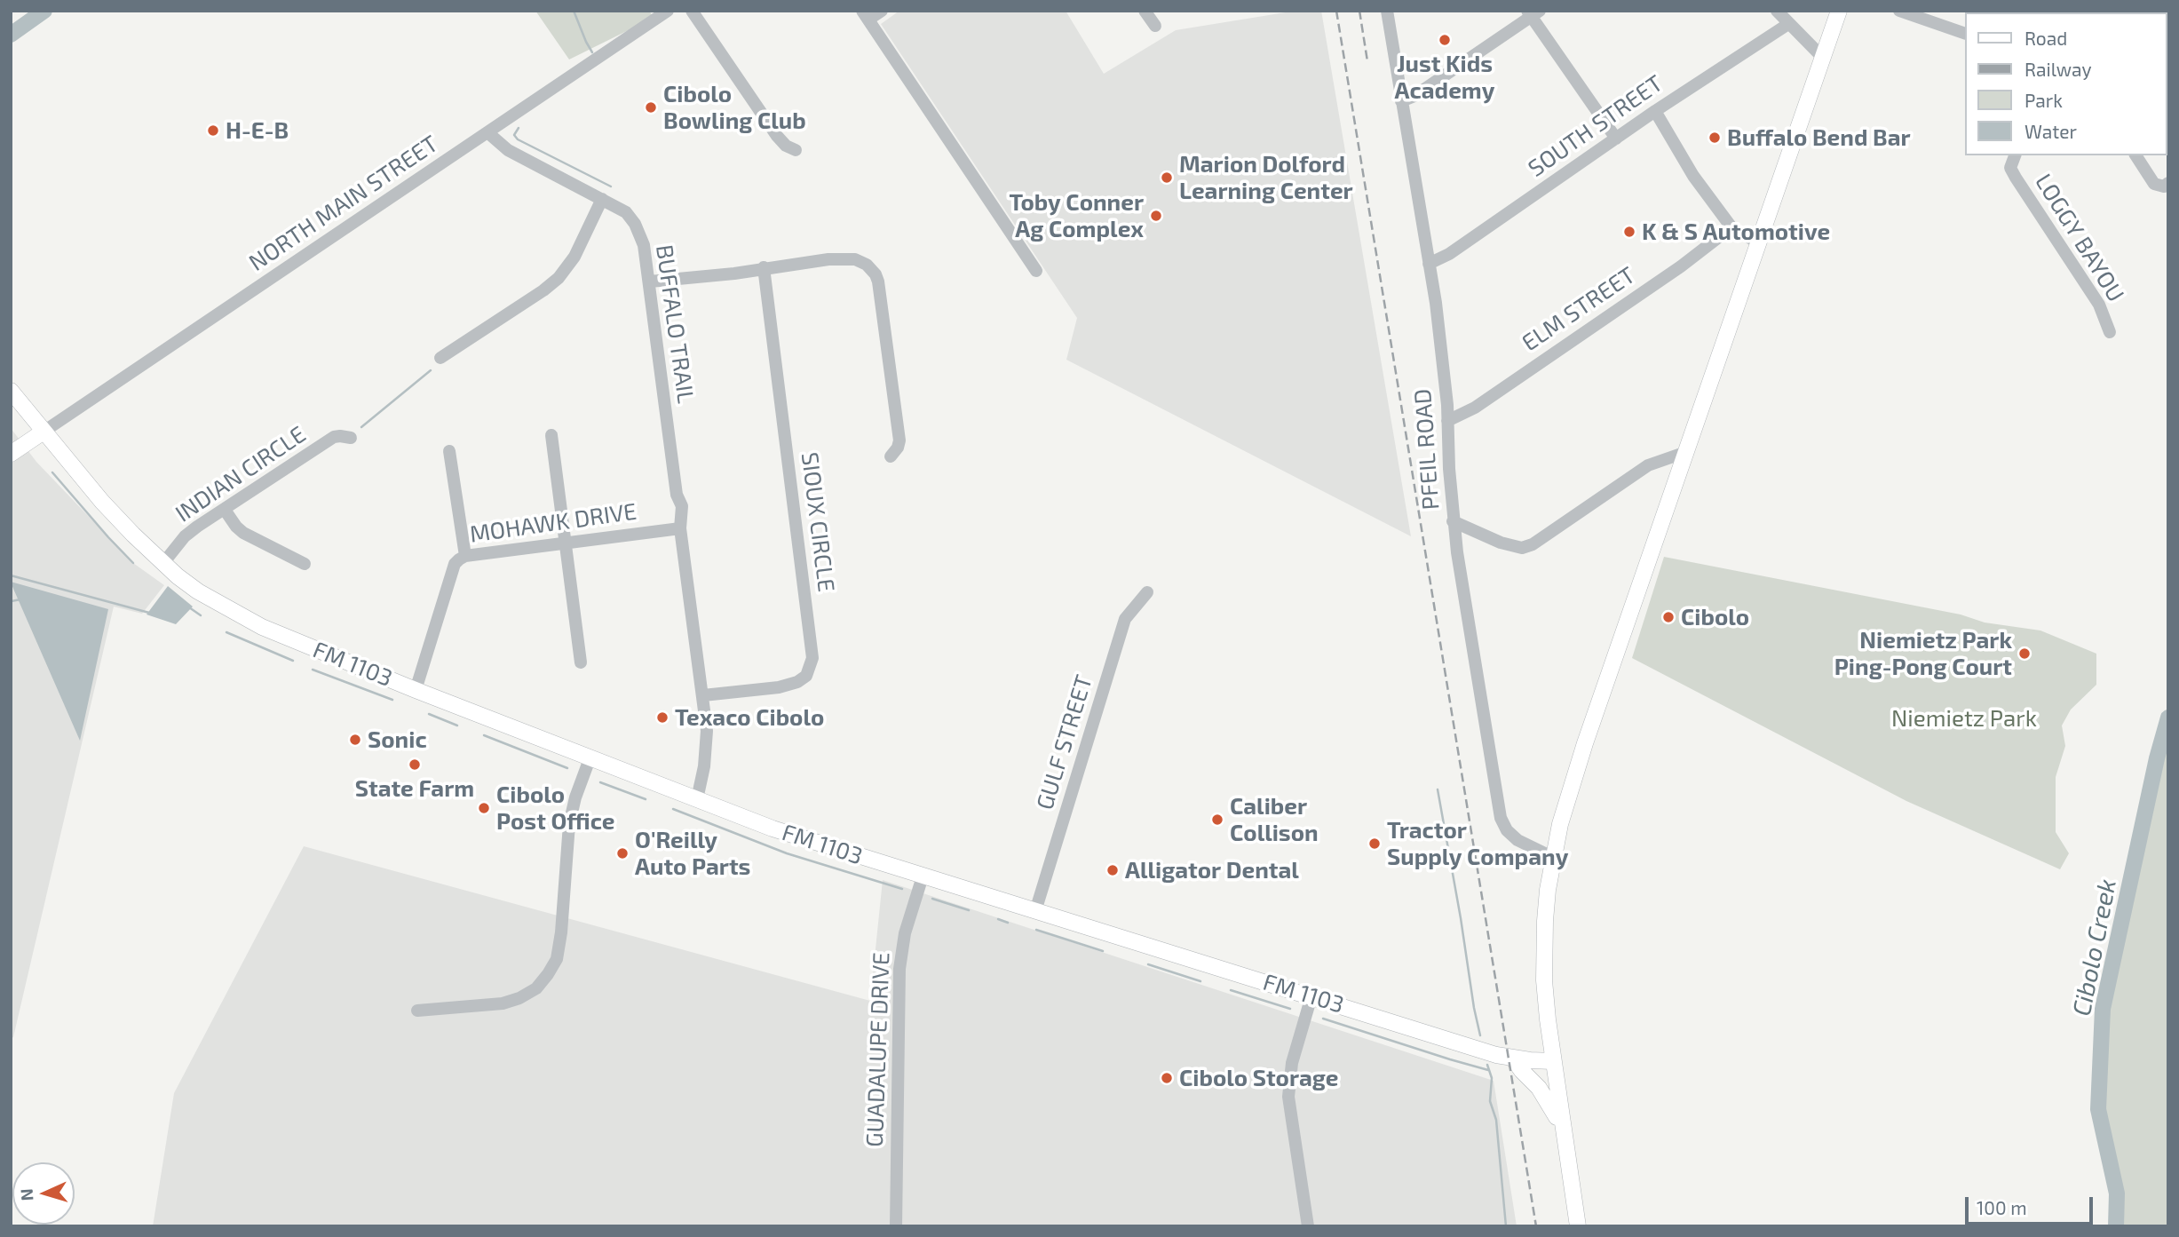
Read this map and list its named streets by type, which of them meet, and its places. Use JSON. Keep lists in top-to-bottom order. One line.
{"streets":{"main road":["FM 1103"],"street":["SOUTH STREET","NORTH MAIN STREET","LOGGY BAYOU","ELM STREET","BUFFALO TRAIL","PFEIL ROAD","INDIAN CIRCLE","SIOUX CIRCLE","MOHAWK DRIVE","GULF STREET","GUADALUPE DRIVE"]},"crossings":[["SOUTH STREET","PFEIL ROAD"],["NORTH MAIN STREET","BUFFALO TRAIL"],["NORTH MAIN STREET","FM 1103"],["ELM STREET","PFEIL ROAD"],["BUFFALO TRAIL","SIOUX CIRCLE"],["BUFFALO TRAIL","MOHAWK DRIVE"],["BUFFALO TRAIL","FM 1103"],["INDIAN CIRCLE","FM 1103"],["MOHAWK DRIVE","FM 1103"],["FM 1103","GULF STREET"],["FM 1103","GUADALUPE DRIVE"]],"water":["Cibolo Creek"],"parks":["Niemietz Park"],"places":["Just Kids Academy","Cibolo Bowling Club","H-E-B","Buffalo Bend Bar","Marion Dolford Learning Center","Toby Conner Ag Complex","K & S Automotive","Cibolo","Niemietz Park Ping-Pong Court","Texaco Cibolo","Sonic","State Farm","Cibolo Post Office","Caliber Collison","Tractor Supply Company","O'Reilly Auto Parts","Alligator Dental","Cibolo Storage"],"legend":["Road","Railway","Park","Water"],"scale_bar":"100 m","north":"left"}
